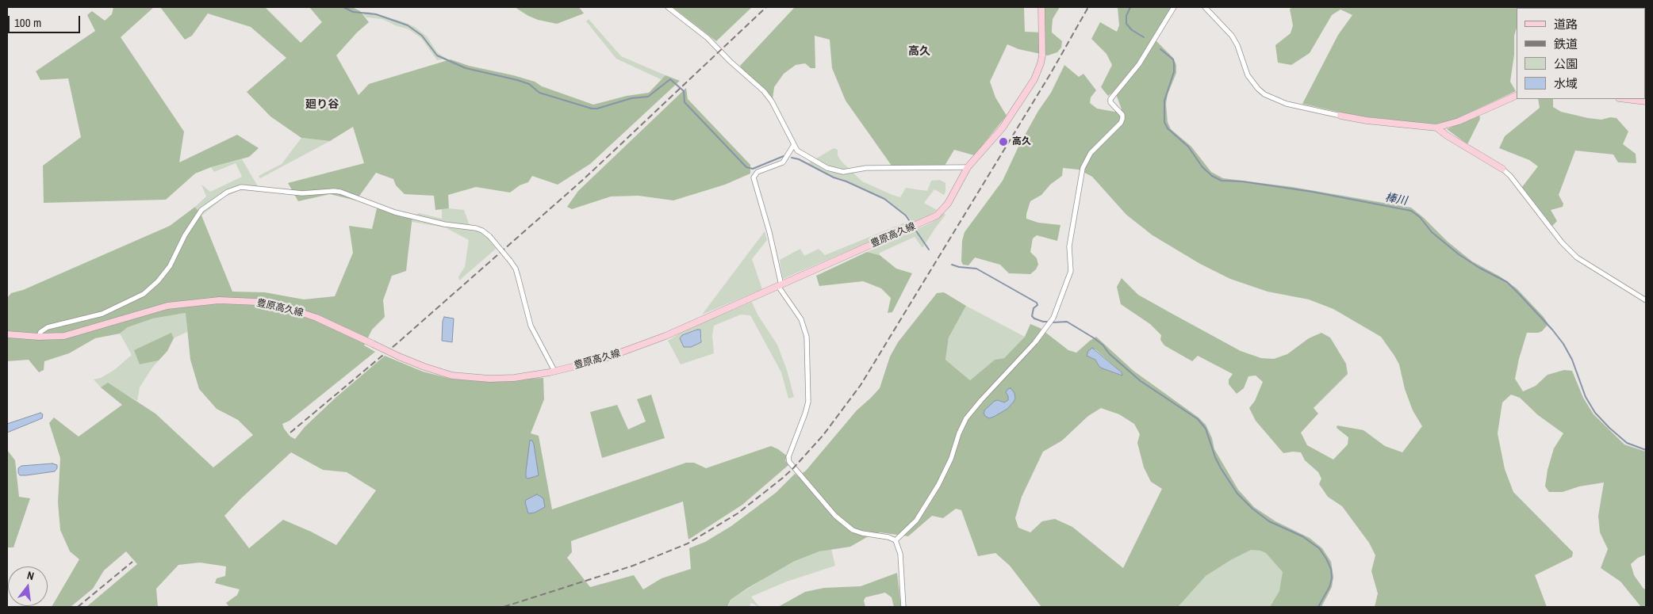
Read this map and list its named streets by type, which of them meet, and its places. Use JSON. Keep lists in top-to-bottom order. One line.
{"streets":{"main road":["豊原高久線"]},"districts":["高久","廻り谷"],"water":["棒川"],"places":["高久"],"legend":["道路","鉄道","公園","水域"],"scale_bar":"100 m","north":"top"}
